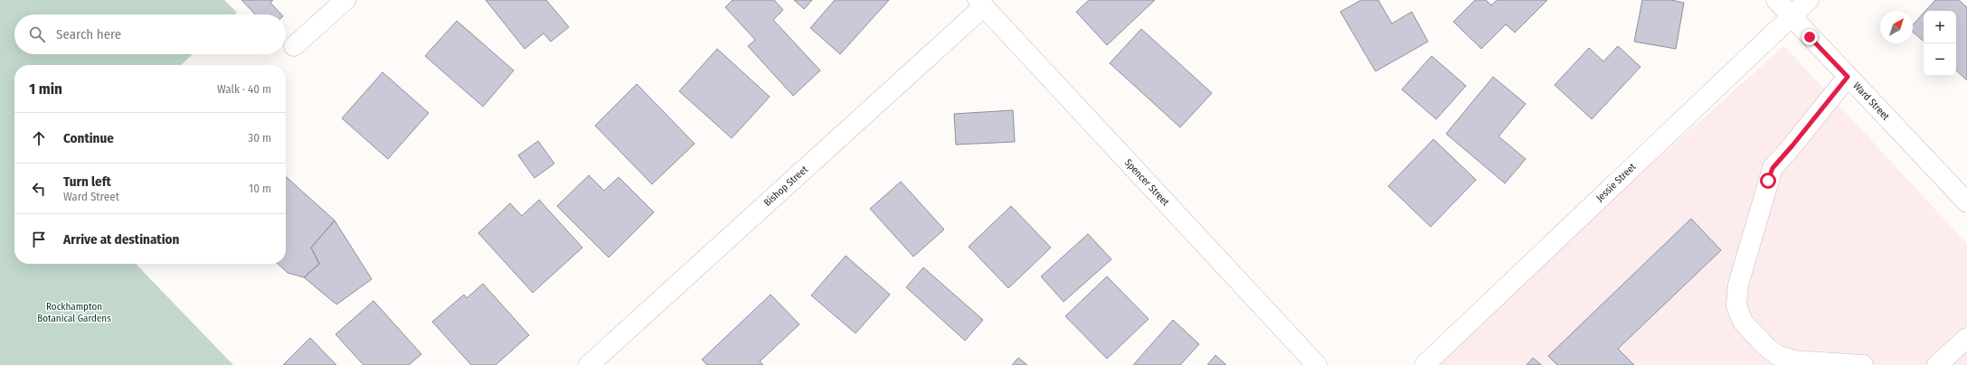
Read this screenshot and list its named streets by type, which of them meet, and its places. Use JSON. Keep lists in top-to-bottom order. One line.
{"streets":{"street":["Ward Street","Spencer Street","Jessie Street","Bishop Street"]},"crossings":[["Ward Street","Jessie Street"],["Spencer Street","Bishop Street"]],"parks":["Rockhampton Botanical Gardens"],"north":"top right","page":{"map_buttons":["+","−"],"search":"Search here","heading":["1 min","Walk · 40 m"],"list":[["Continue","30 m"],["Turn left","Ward Street","10 m"],"Arrive at destination"]}}
